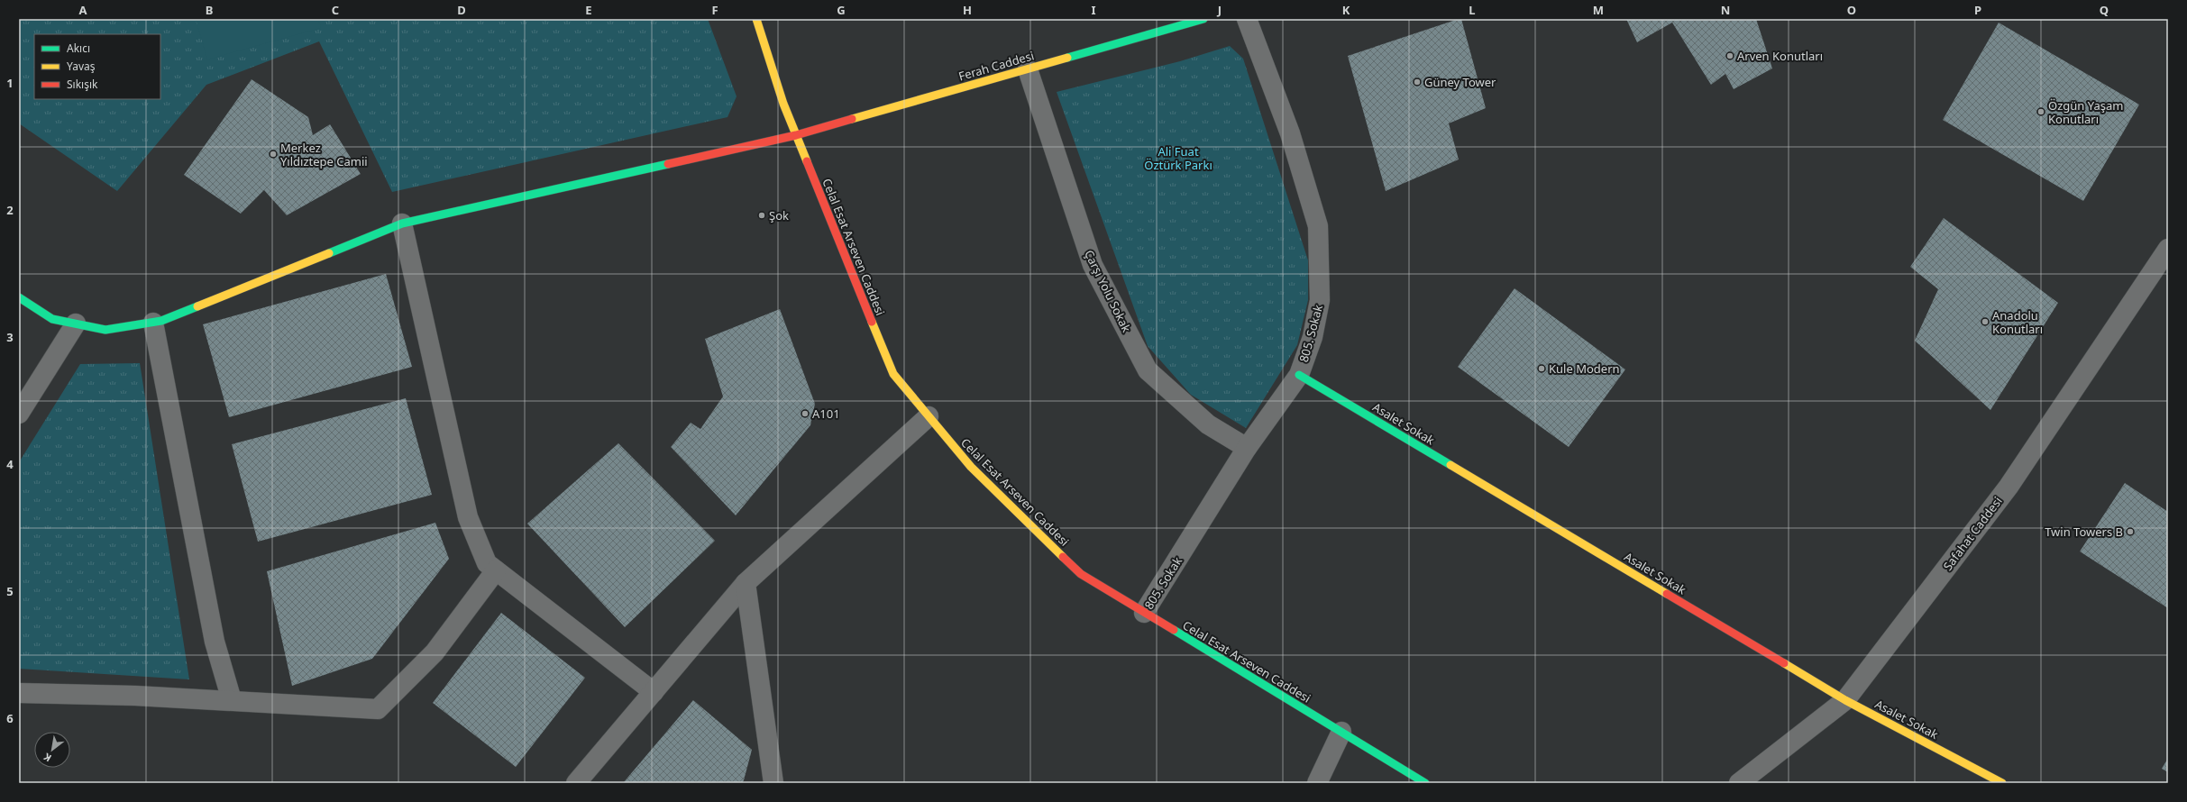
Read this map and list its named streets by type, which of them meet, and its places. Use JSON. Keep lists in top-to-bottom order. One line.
{"streets":{"street":["Ferah Caddesi","Celal Esat Arseven Caddesi","Çarşı Yolu Sokak","805. Sokak","Asalet Sokak","Safahat Caddesi"]},"crossings":[["Ferah Caddesi","Celal Esat Arseven Caddesi"],["Ferah Caddesi","Çarşı Yolu Sokak"],["Celal Esat Arseven Caddesi","805. Sokak"],["Çarşı Yolu Sokak","805. Sokak"],["805. Sokak","Asalet Sokak"],["Asalet Sokak","Safahat Caddesi"]],"parks":["Ali Fuat Öztürk Parkı"],"places":["Arven Konutları","Güney Tower","Özgün Yaşam Konutları","Merkez Yıldıztepe Camii","Şok","Anadolu Konutları","Kule Modern","A101","Twin Towers B"],"legend":["Akıcı","Yavaş","Sıkışık"],"north":"bottom left","grid":{"columns":["A","B","C","D","E","F","G","H","I","J","K","L","M","N","O","P","Q"],"rows":["1","2","3","4","5","6"]}}
